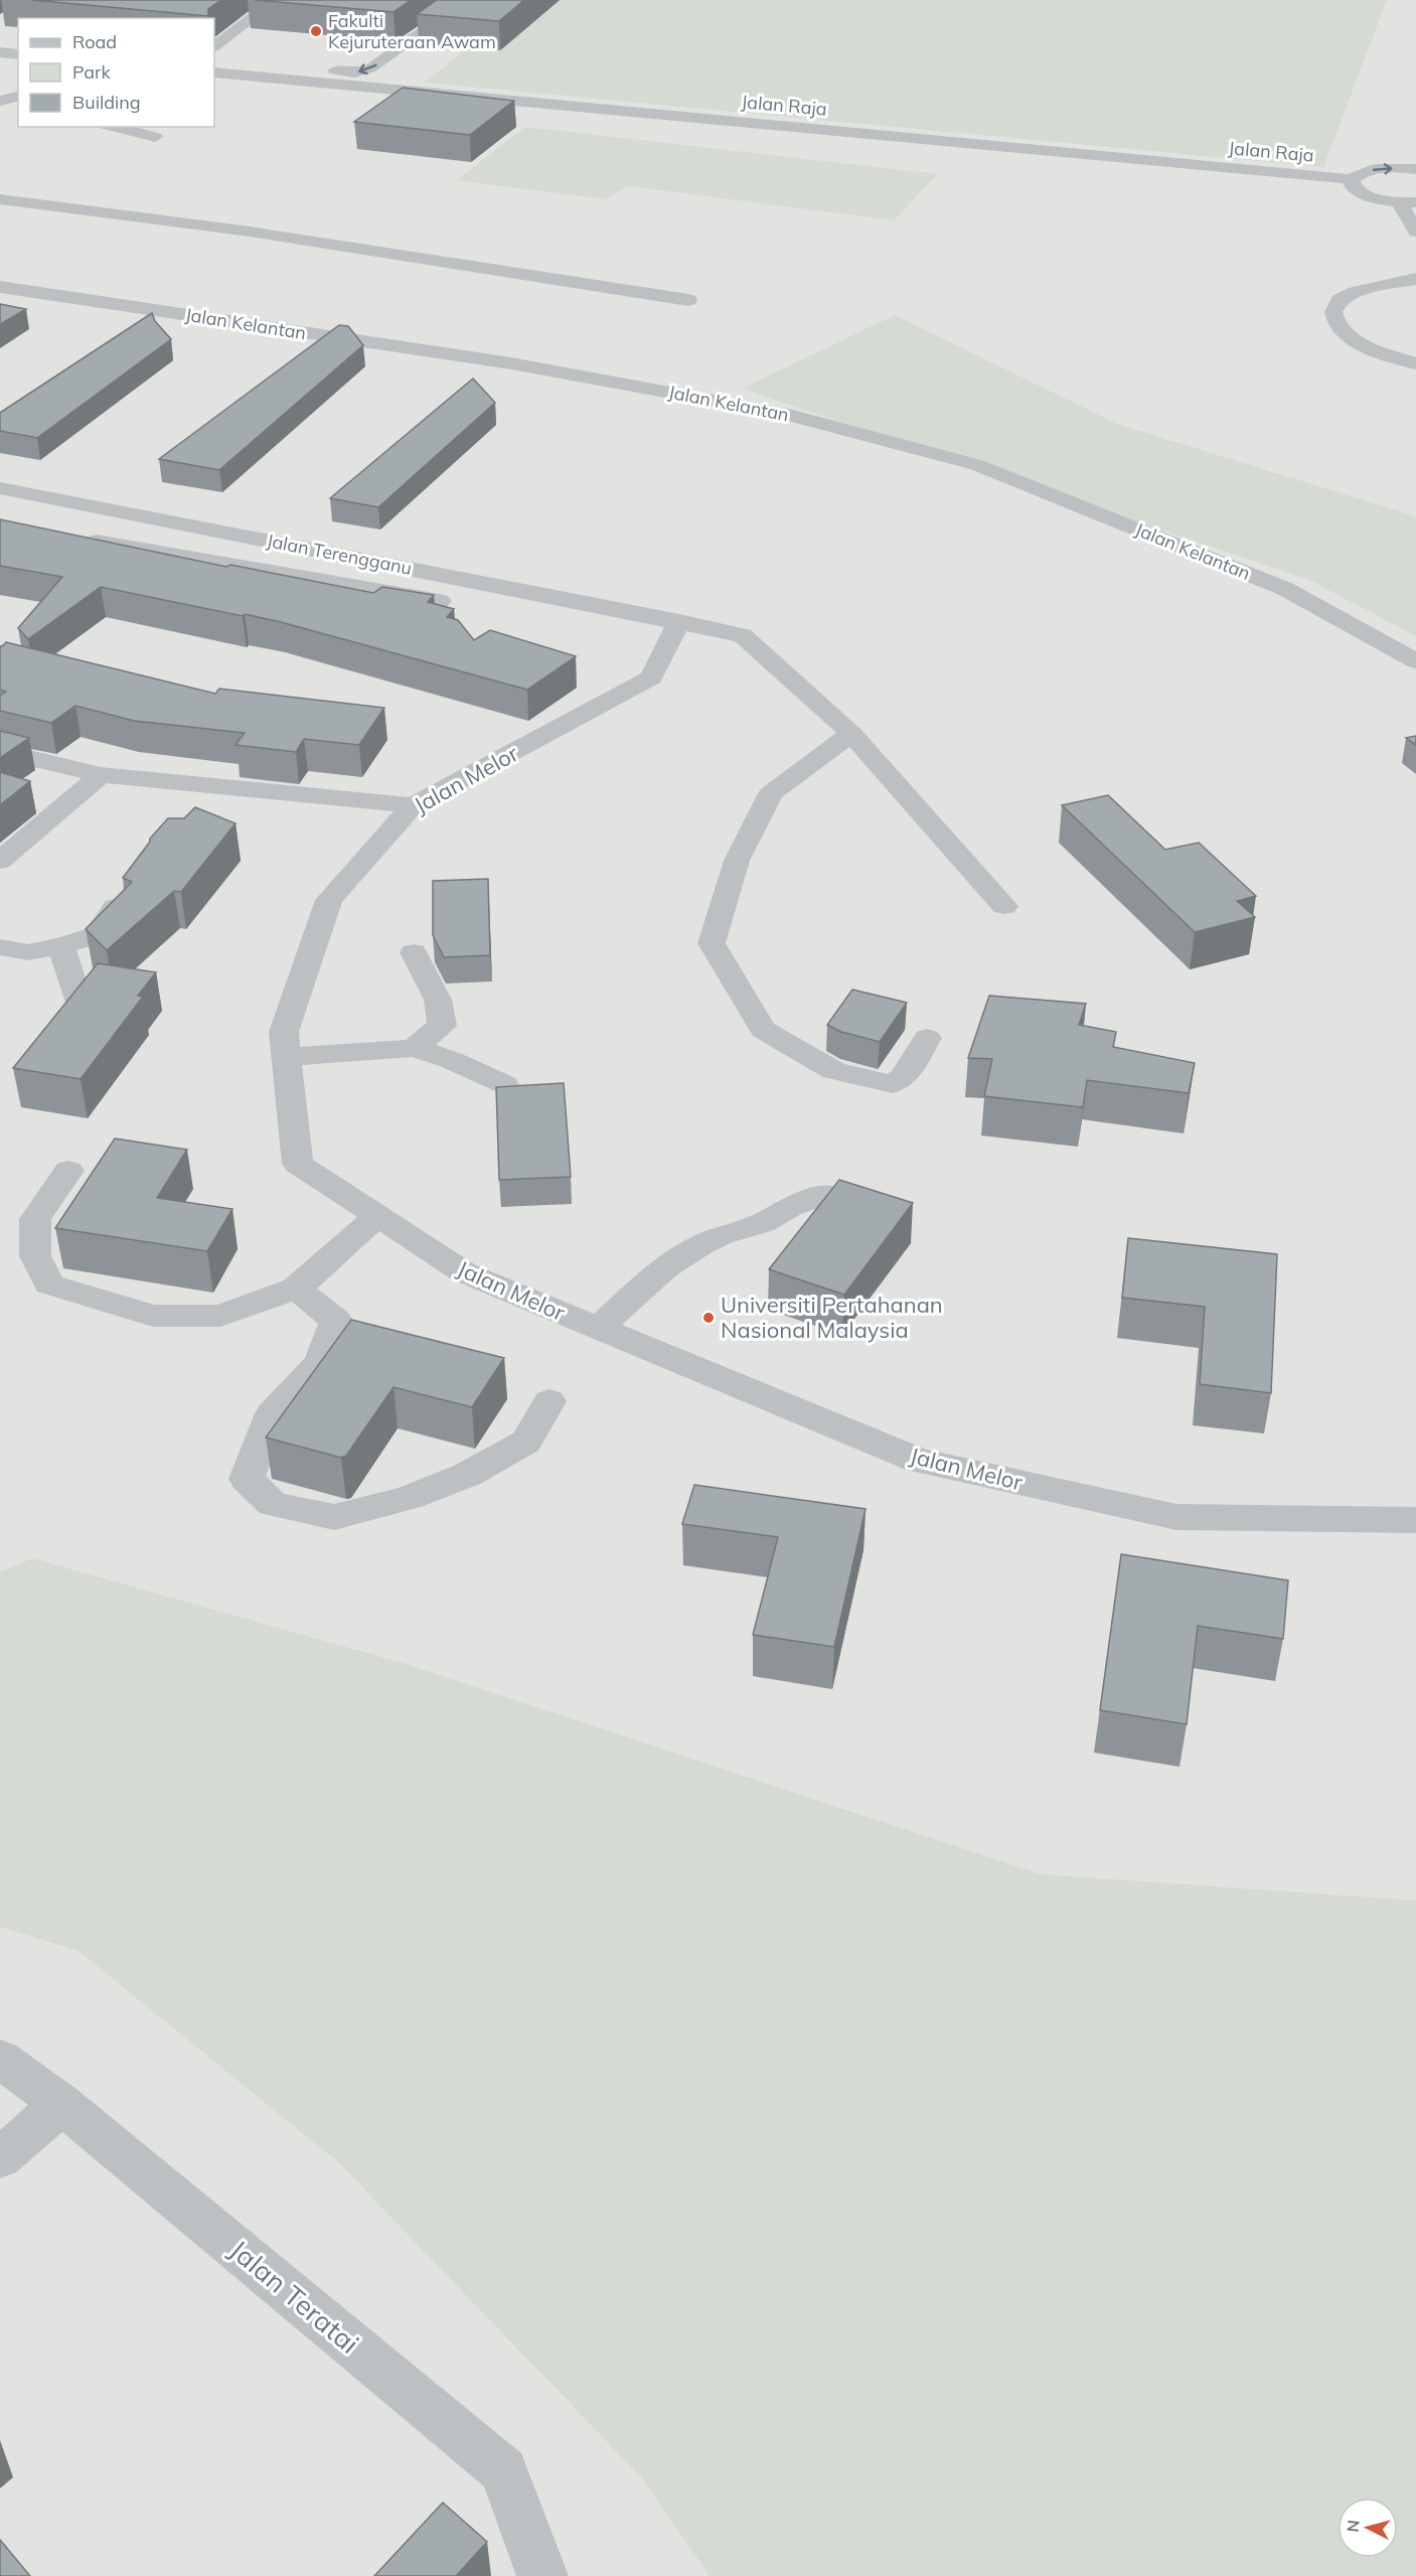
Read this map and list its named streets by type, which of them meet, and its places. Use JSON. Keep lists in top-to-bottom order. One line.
{"streets":{"street":["Jalan Raja","Jalan Kelantan","Jalan Terengganu","Jalan Melor","Jalan Teratai"]},"crossings":[["Jalan Terengganu","Jalan Melor"]],"places":["Fakulti Kejuruteraan Awam","Universiti Pertahanan Nasional Malaysia"],"legend":["Road","Park","Building"],"north":"left"}
